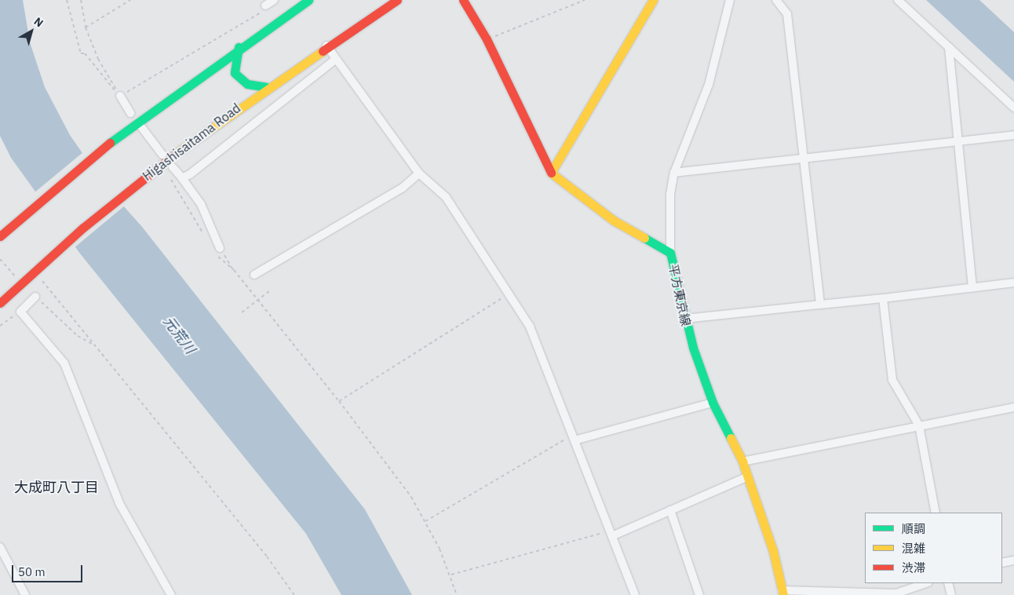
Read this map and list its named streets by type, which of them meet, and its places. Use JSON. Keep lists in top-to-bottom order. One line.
{"streets":{"main road":["Higashisaitama Road","平方東京線"]},"districts":["大成町八丁目"],"water":["元荒川"],"legend":["順調","混雑","渋滞"],"scale_bar":"50 m","north":"top right"}
